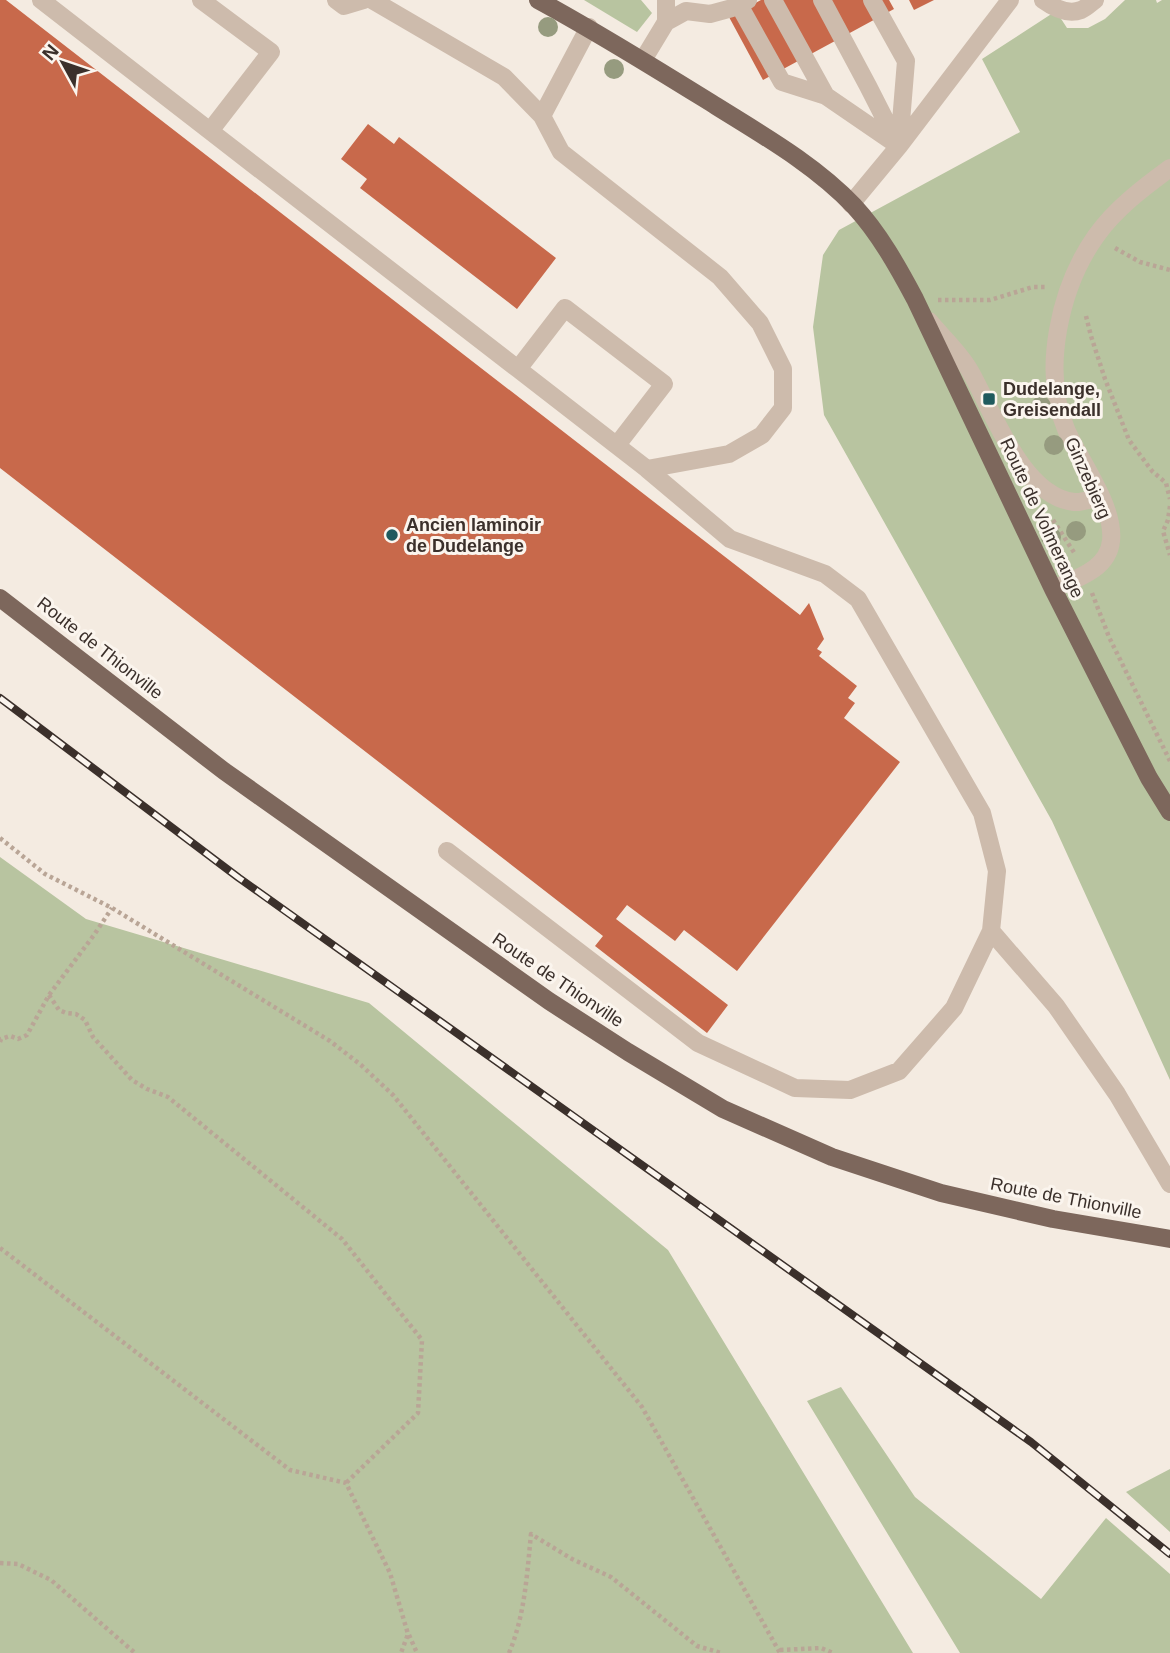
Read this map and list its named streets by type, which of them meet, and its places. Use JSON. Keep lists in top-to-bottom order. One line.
{"streets":{"main road":["Route de Volmerange","Route de Thionville"],"street":["Ginzebierg"]},"crossings":[["Ginzebierg","Route de Volmerange"]],"places":{"transit":["Dudelange, Greisendall"],"other":["Ancien laminoir de Dudelange"]},"north":"top left"}
